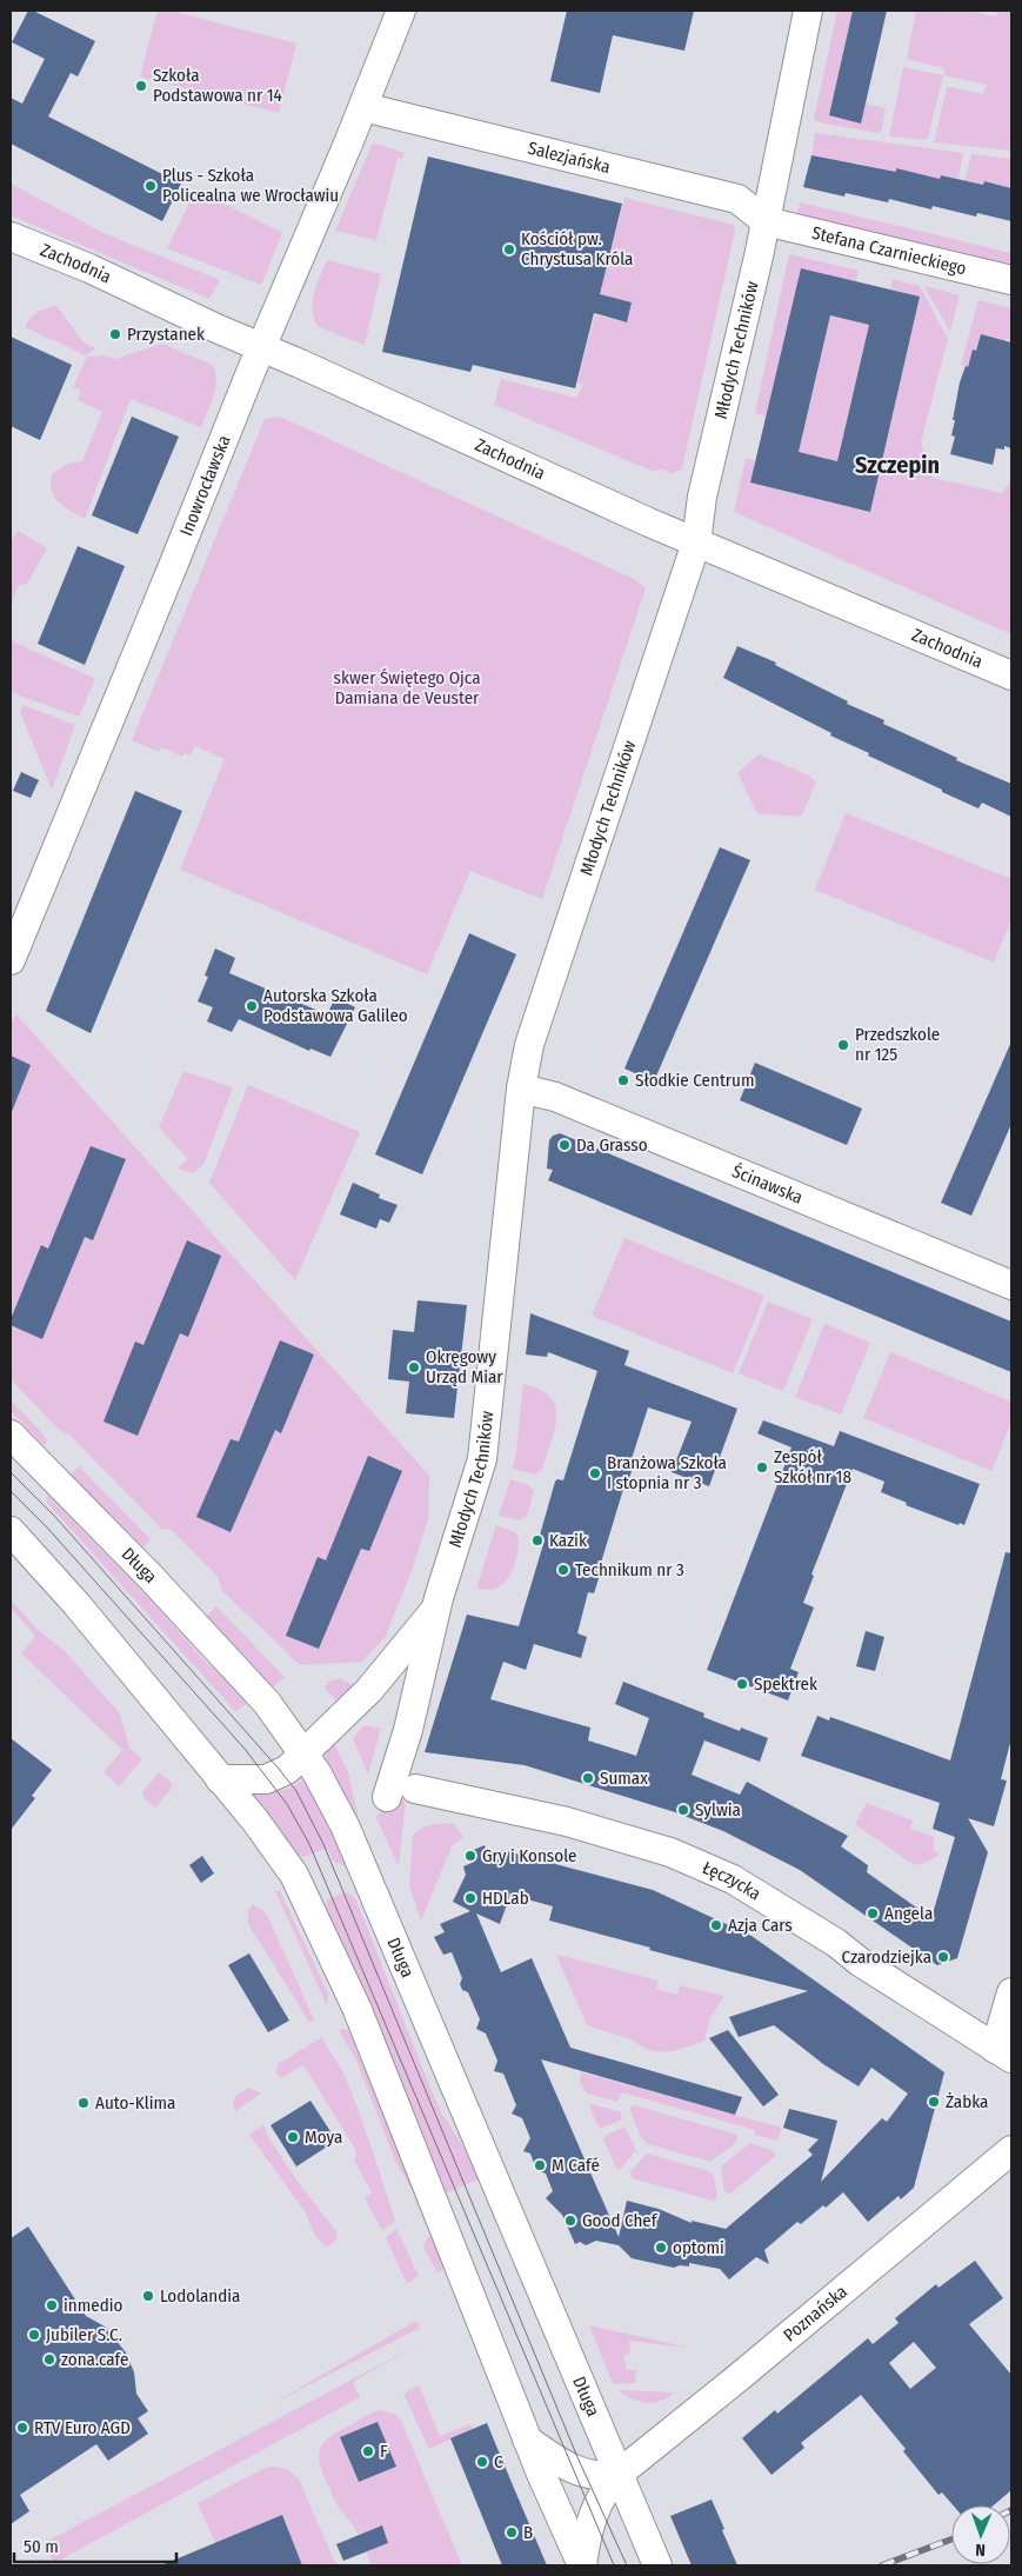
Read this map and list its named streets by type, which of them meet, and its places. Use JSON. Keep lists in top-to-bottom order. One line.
{"streets":{"street":["Salezjańska","Stefana Czarnieckiego","Zachodnia","Młodych Techników","Inowrocławska","Ścinawska","Długa","Łęczycka","Poznańska"]},"crossings":[["Salezjańska","Stefana Czarnieckiego"],["Salezjańska","Młodych Techników"],["Salezjańska","Inowrocławska"],["Stefana Czarnieckiego","Młodych Techników"],["Zachodnia","Młodych Techników"],["Zachodnia","Inowrocławska"],["Młodych Techników","Ścinawska"],["Młodych Techników","Długa"],["Długa","Poznańska"]],"districts":["Szczepin"],"parks":["skwer Świętego Ojca Damiana de Veuster"],"places":["Szkoła Podstawowa nr 14","Plus - Szkoła Policealna we Wrocławiu","Kościół pw. Chrystusa Króla","Przystanek","Autorska Szkoła Podstawowa Galileo","Przedszkole nr 125","Słodkie Centrum","Da Grasso","Okręgowy Urząd Miar","Zespół Szkół nr 18","Branżowa Szkoła I stopnia nr 3","Kazik","Technikum nr 3","Spektrek","Sumax","Sylwia","Gry i Konsole","HDLab","Angela","Azja Cars","Czarodziejka","Żabka","Auto-Klima","Moya","M Café","Good Chef","optomi","Lodolandia","inmedio","Jubiler S.C.","zona.cafe","RTV Euro AGD","F","C","B"],"scale_bar":"50 m","north":"bottom"}
